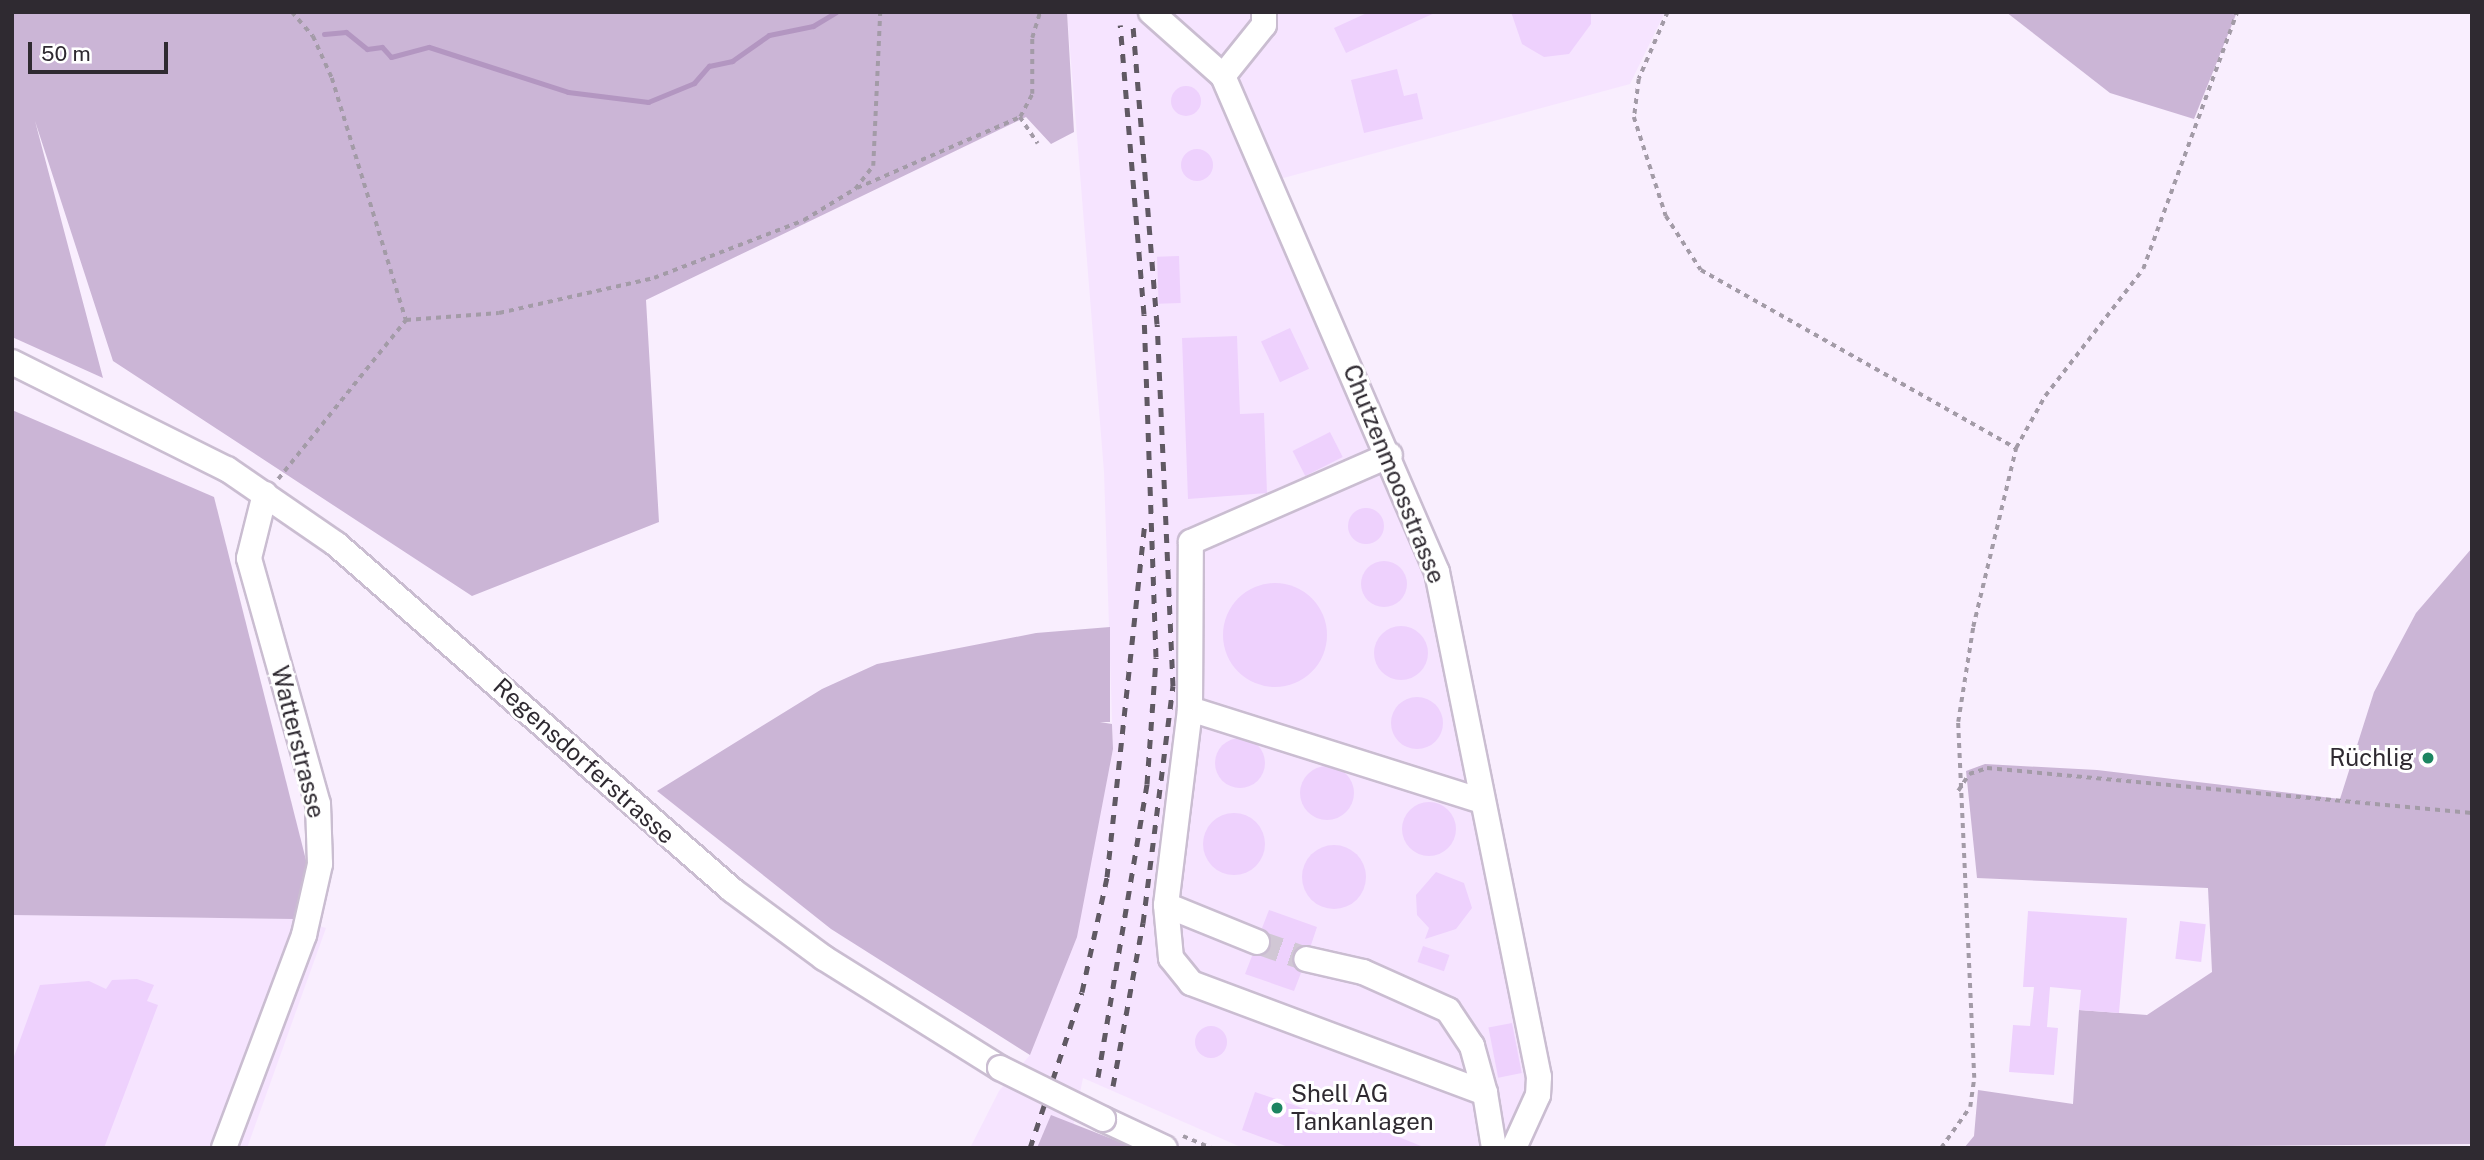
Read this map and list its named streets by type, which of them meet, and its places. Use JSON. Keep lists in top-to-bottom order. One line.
{"streets":{"street":["Chutzenmoosstrasse","Watterstrasse","Regensdorferstrasse"]},"crossings":[["Watterstrasse","Regensdorferstrasse"]],"places":["Rüchlig","Shell AG Tankanlagen"],"scale_bar":"50 m"}
